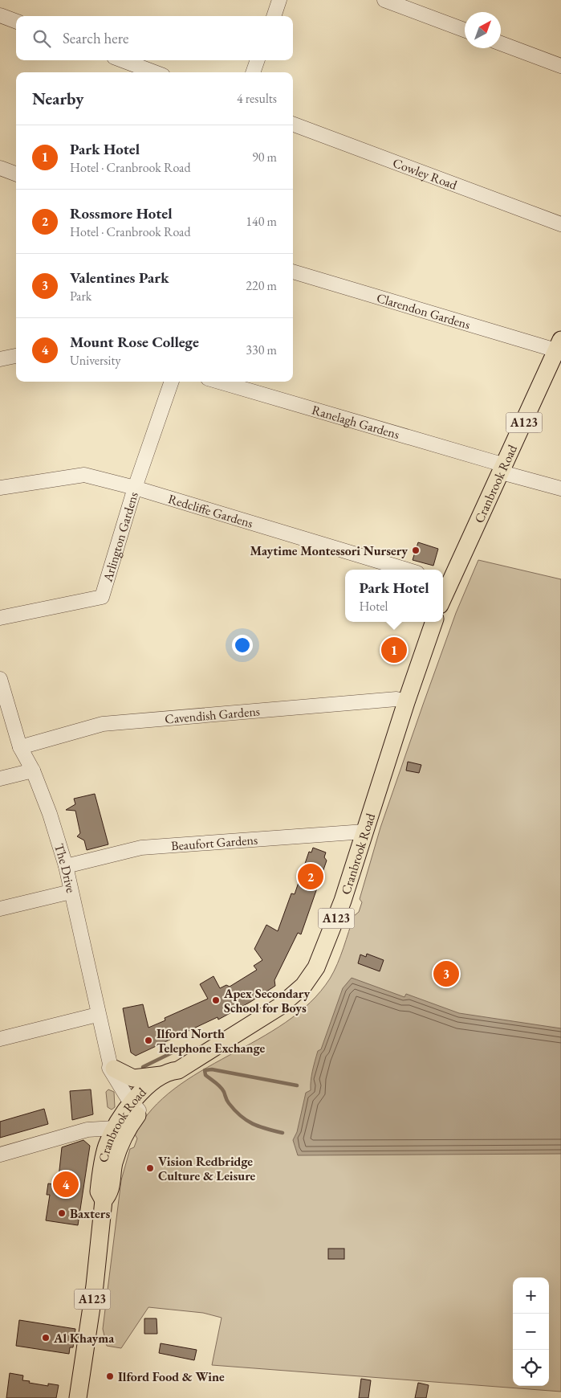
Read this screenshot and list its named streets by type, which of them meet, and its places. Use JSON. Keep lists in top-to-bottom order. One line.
{"streets":{"main road":["A123","Cranbrook Road"],"street":["Cowley Road","Clarendon Gardens","Ranelagh Gardens","Redcliffe Gardens","Arlington Gardens","Cavendish Gardens","Beaufort Gardens","The Drive"]},"crossings":[["Clarendon Gardens","Cranbrook Road"],["Ranelagh Gardens","Cranbrook Road"],["Cranbrook Road","Cavendish Gardens"],["Cranbrook Road","Beaufort Gardens"],["Cranbrook Road","The Drive"],["Redcliffe Gardens","Arlington Gardens"],["Cavendish Gardens","The Drive"],["Beaufort Gardens","The Drive"]],"places":["Maytime Montessori Nursery","Apex Secondary School for Boys","Ilford North Telephone Exchange","Vision Redbridge Culture & Leisure","Baxters","Al Khayma","Ilford Food & Wine"],"north":"top right","page":{"search":"Search here","heading":["Nearby","4 results"],"list":[{"mark":"1","name":"Park Hotel","note":"Hotel · Cranbrook Road","value":"90 m"},{"mark":"2","name":"Rossmore Hotel","note":"Hotel · Cranbrook Road","value":"140 m"},{"mark":"3","name":"Valentines Park","note":"Park","value":"220 m"},{"mark":"4","name":"Mount Rose College","note":"University","value":"330 m"}],"popup":["Park Hotel","Hotel"],"pins":["1","2","3","4"],"map_buttons":["+","−"]}}
